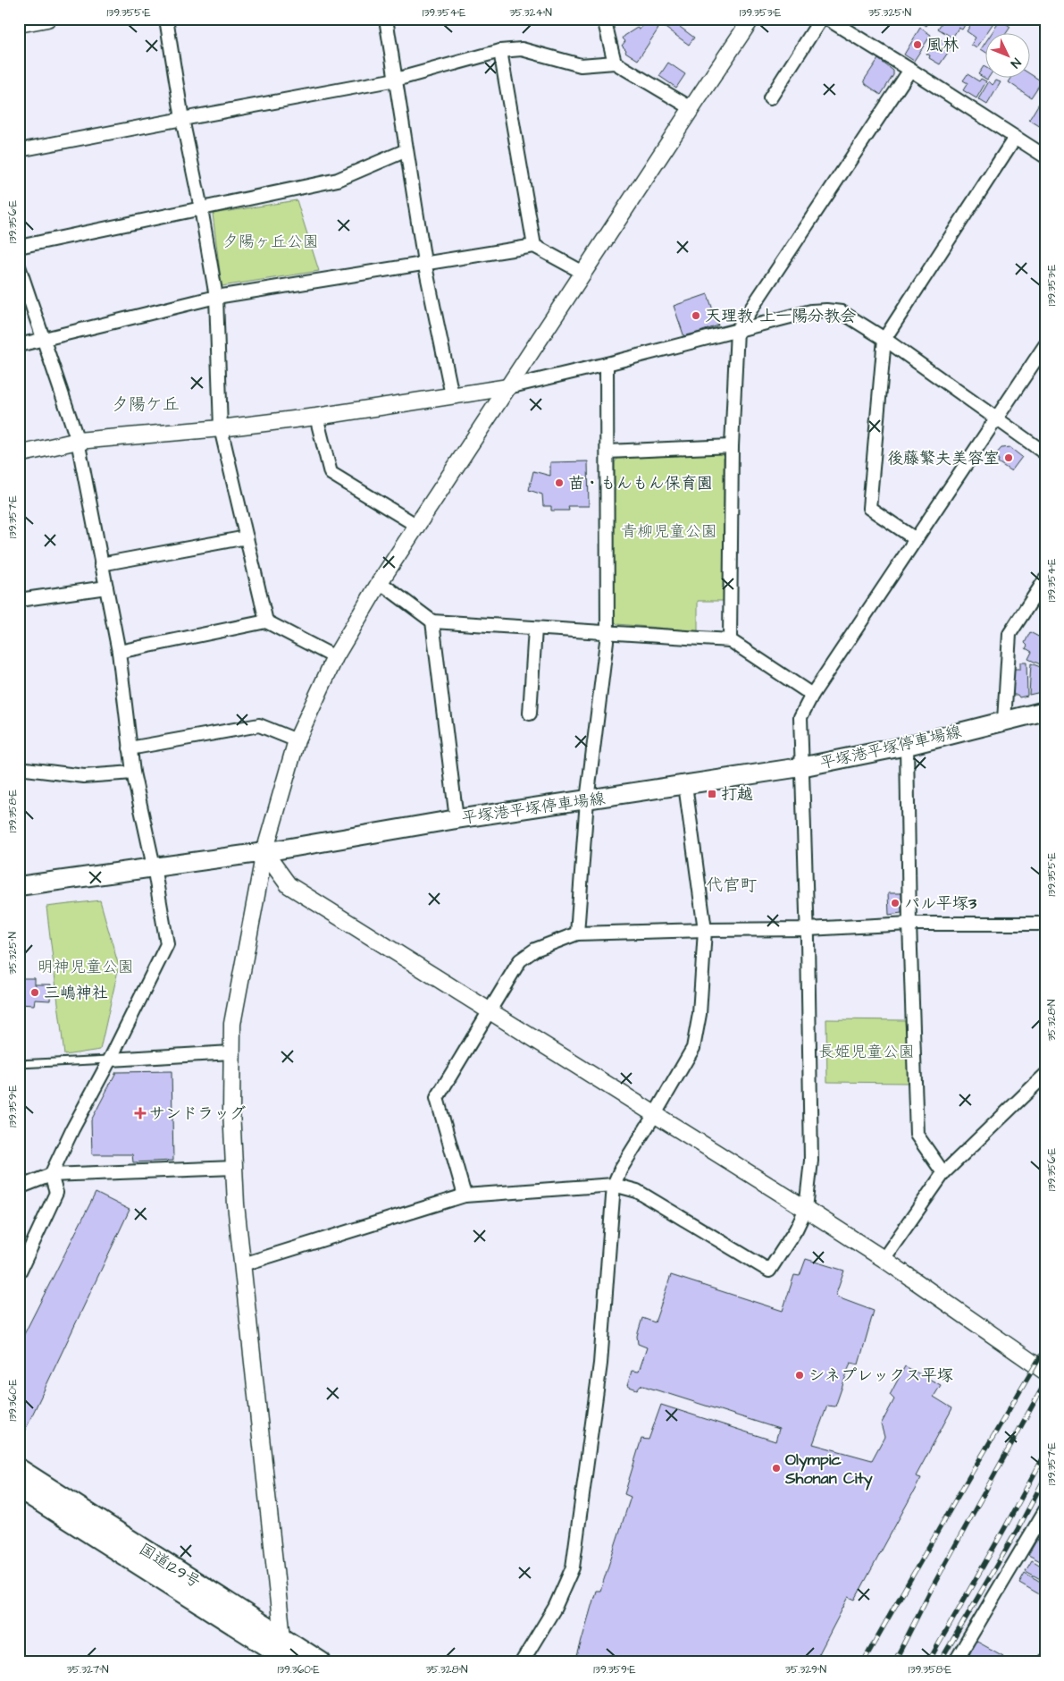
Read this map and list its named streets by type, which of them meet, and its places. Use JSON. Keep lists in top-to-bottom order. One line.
{"streets":{"highway":["国道129号"],"main road":["平塚港平塚停車場線"]},"districts":["夕陽ケ丘","代官町"],"parks":["夕陽ヶ丘公園","青柳児童公園","明神児童公園","長姫児童公園"],"places":{"other":["風林","天理教 上一陽分教会","後藤繁夫美容室","苗・もんもん保育園","パル平塚3","三嶋神社","シネプレックス平塚","Olympic Shonan City"],"transit":["打越"],"health":["サンドラッグ"]},"north":"bottom right","coordinates":["139.355°E","139.354°E","35.324°N","139.353°E","35.325°N","139.356°E","139.357°E","139.358°E","35.328°N","139.359°E","139.360°E","35.327°N","35.329°N"]}
